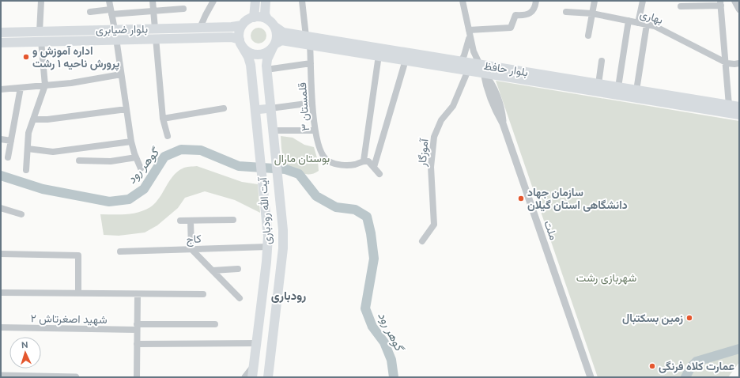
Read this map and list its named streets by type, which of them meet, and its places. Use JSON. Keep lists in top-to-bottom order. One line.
{"streets":{"main road":["بلوار ضیابری","بلوار حافظ","آیت الله رودباری"],"street":["بهاری","قلمستان ۳","آموزگار","ملت","کاج","شهید اصغرتاش ۲"]},"crossings":[["بلوار ضیابری","بلوار حافظ"],["بلوار ضیابری","آیت الله رودباری"],["بلوار حافظ","قلمستان ۳"],["بلوار حافظ","آموزگار"],["بلوار حافظ","آیت الله رودباری"],["بلوار حافظ","ملت"],["آیت الله رودباری","کاج"]],"districts":["رودباری"],"water":["گوهر رود"],"parks":["بوستان مارال","شهربازی رشت"],"places":["اداره آموزش و پرورش ناحیه ۱ رشت","سازمان جهاد دانشگاهی استان گیلان","زمین بسکتبال","عمارت کلاه فرنگی"],"north":"top"}
